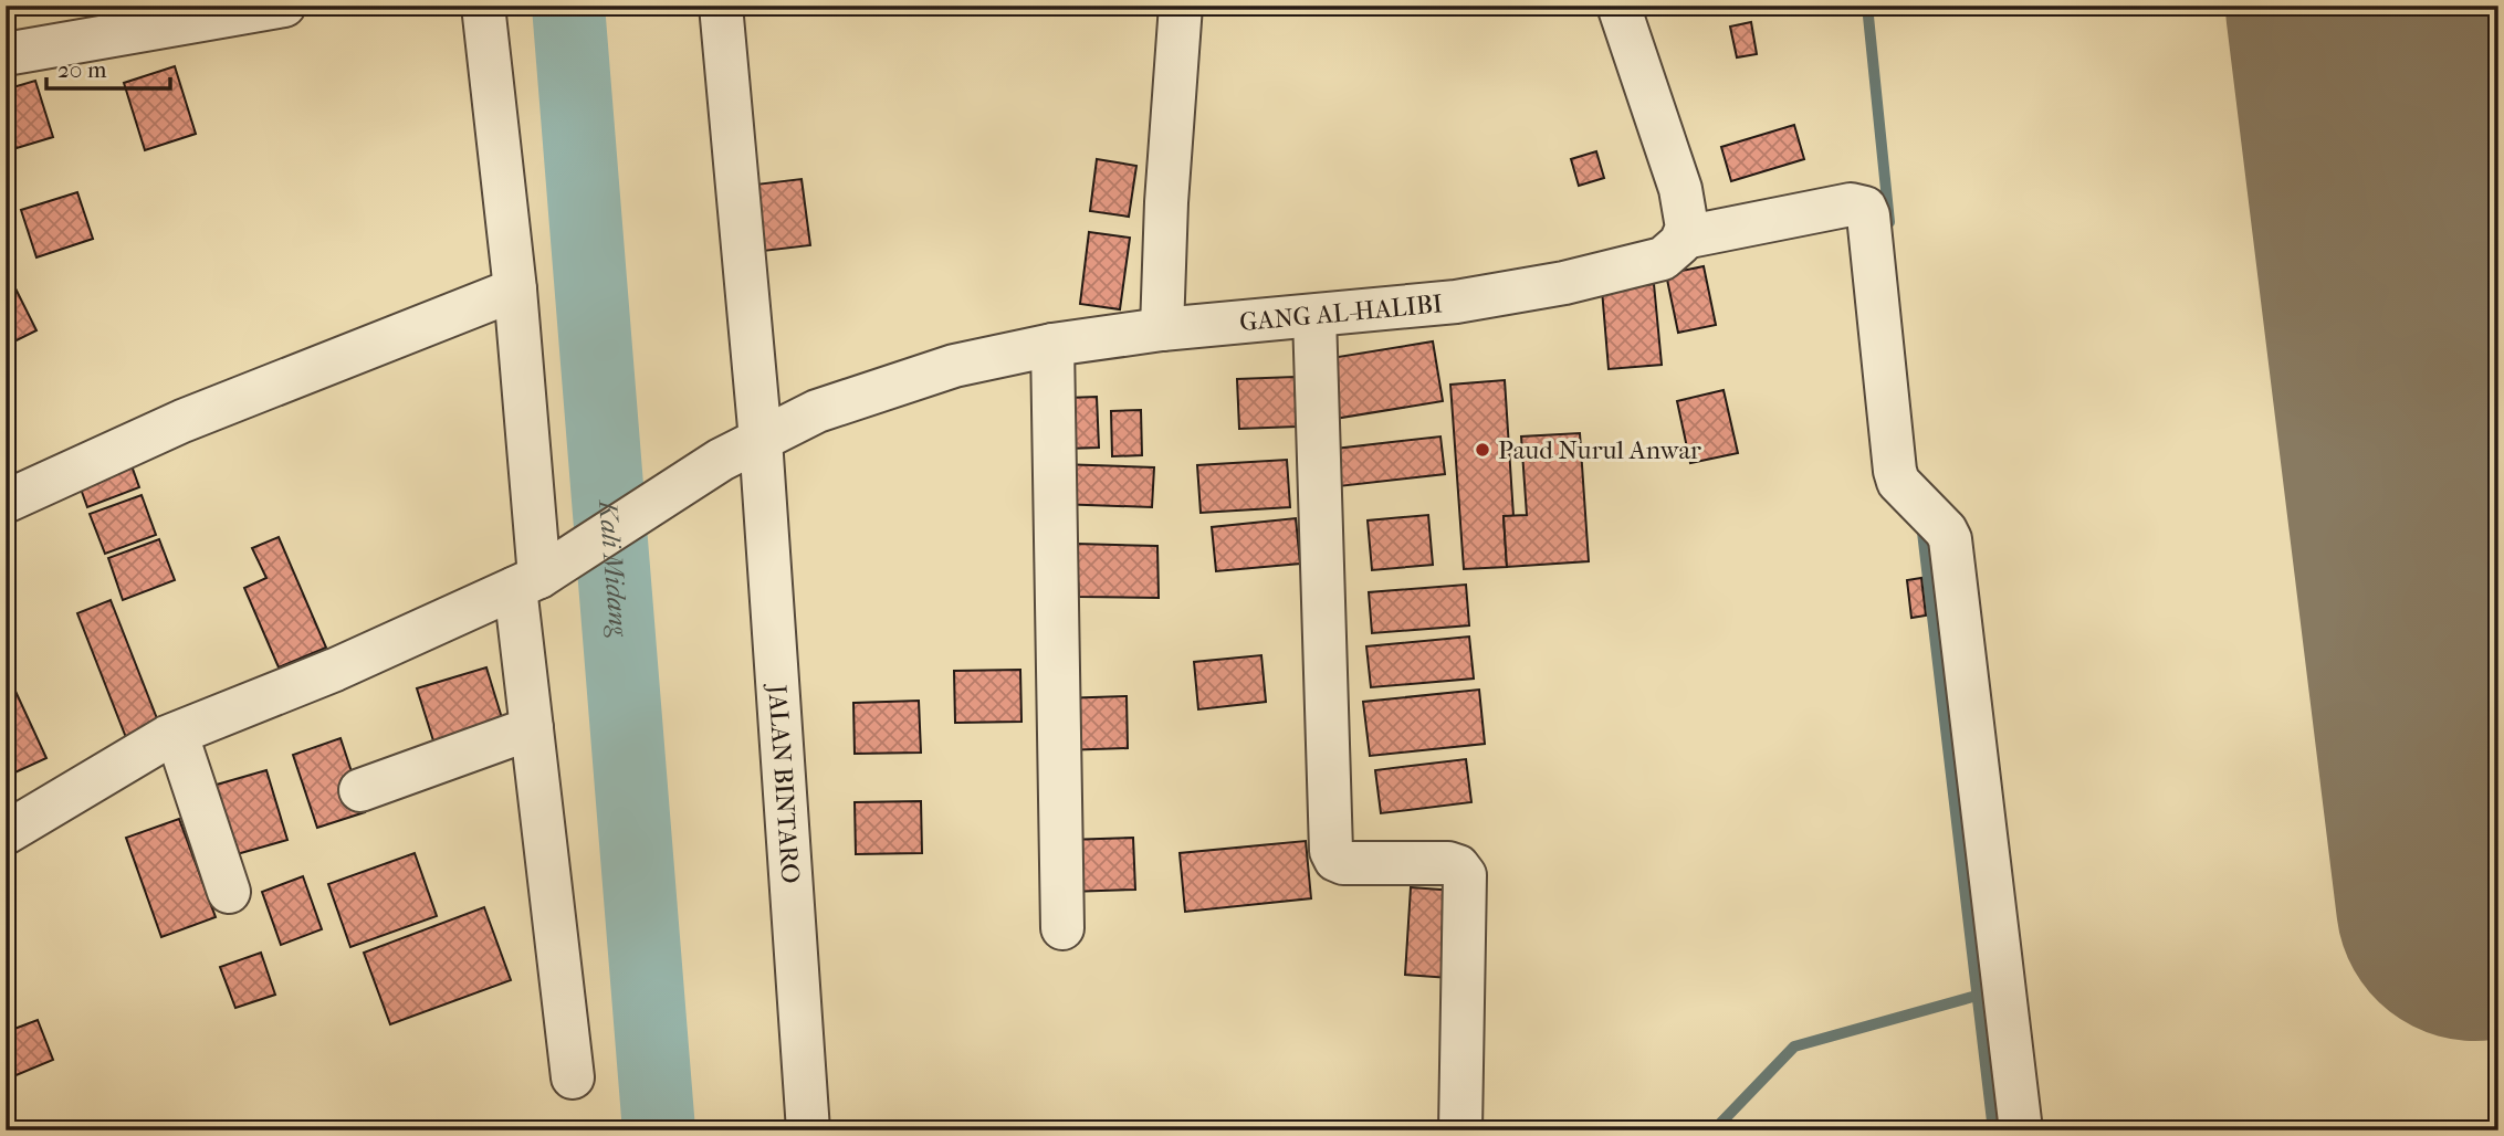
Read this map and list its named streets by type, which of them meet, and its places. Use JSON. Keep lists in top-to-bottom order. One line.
{"streets":{"street":["GANG AL-HALIBI","JALAN BINTARO"]},"crossings":[["GANG AL-HALIBI","JALAN BINTARO"]],"water":["Kali Midang"],"places":["Paud Nurul Anwar"],"scale_bar":"20 m"}
